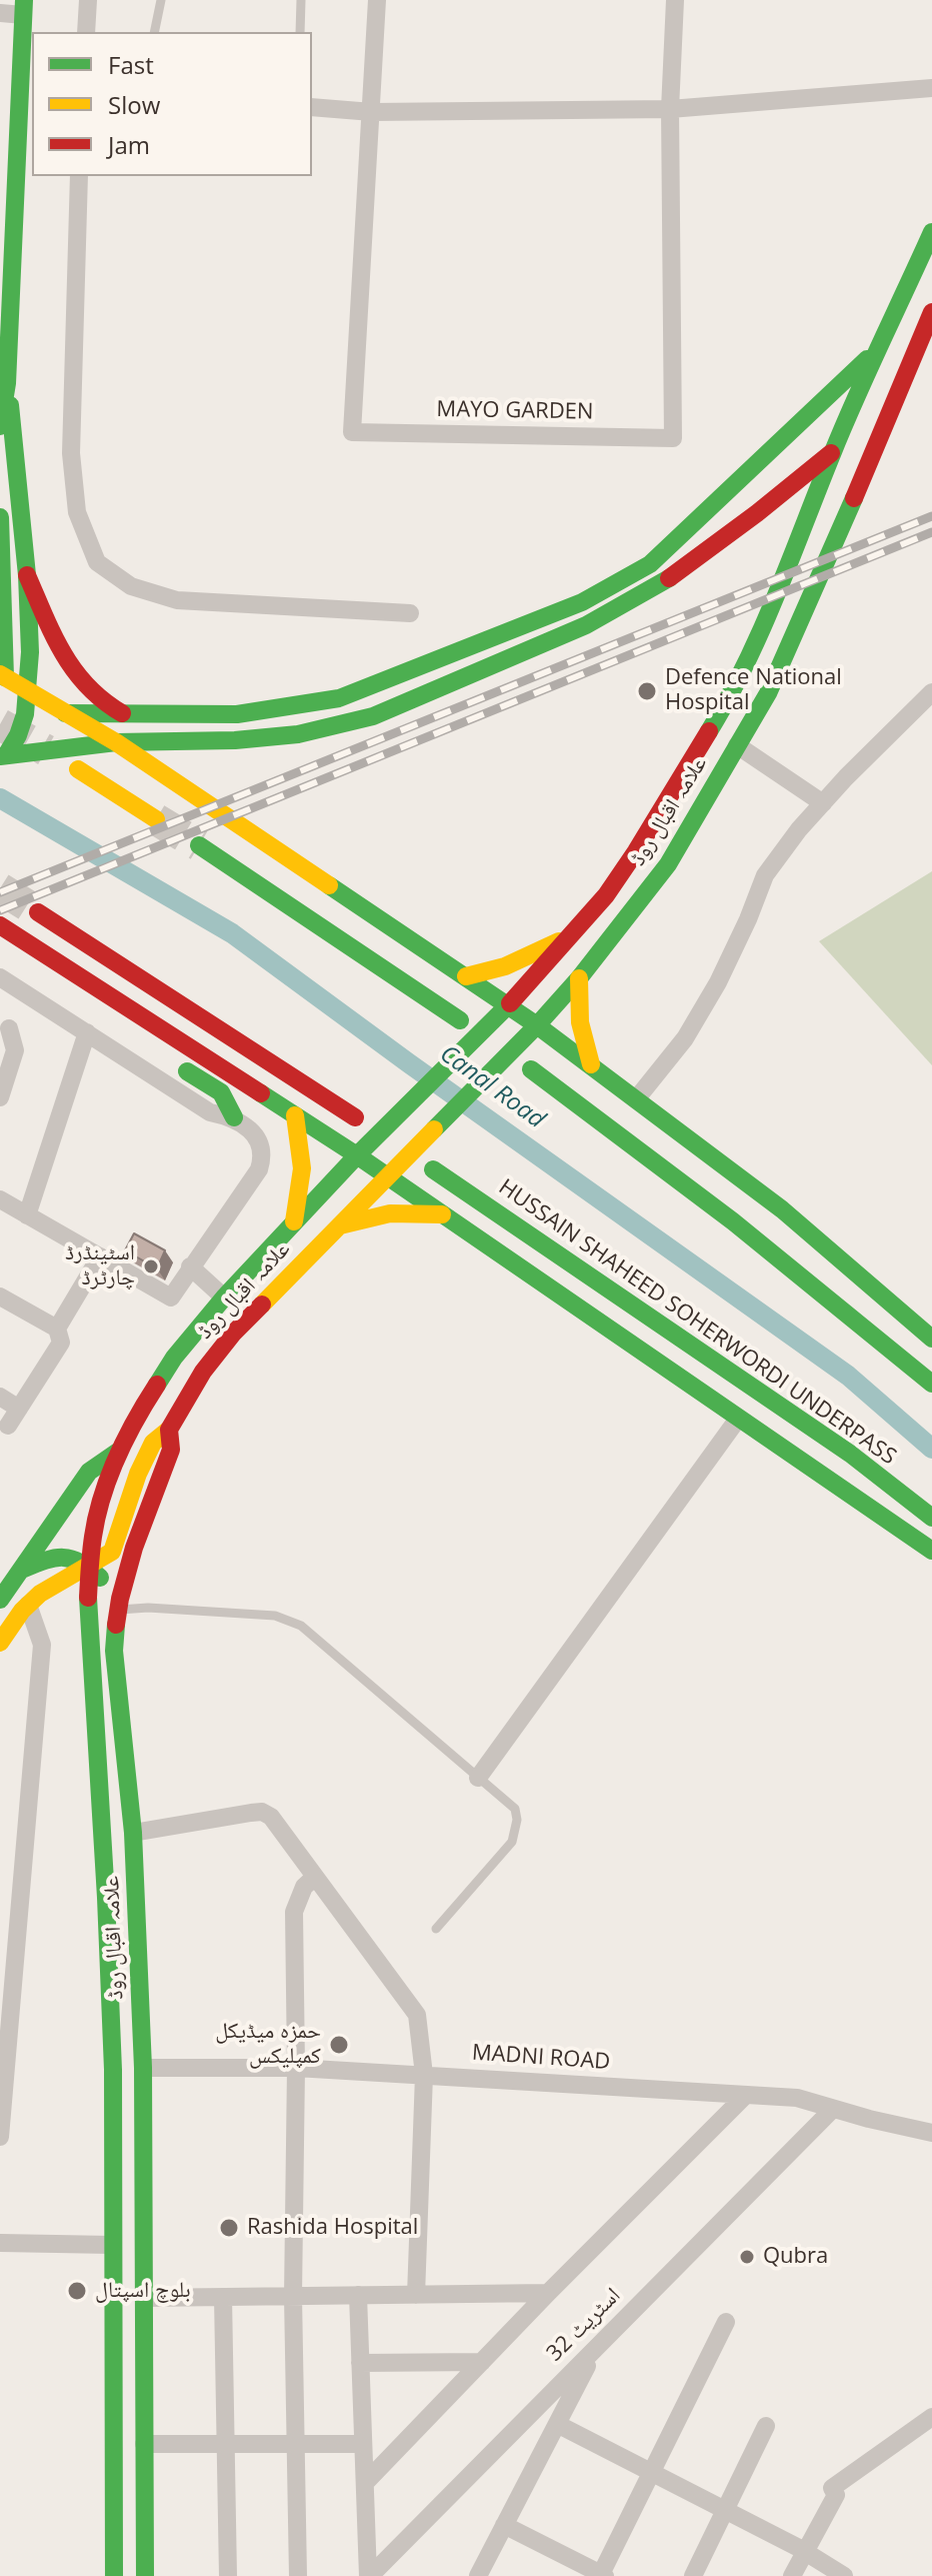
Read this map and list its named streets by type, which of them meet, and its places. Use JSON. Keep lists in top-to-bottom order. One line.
{"streets":{"main road":["علامہ اقبال روڈ","HUSSAIN SHAHEED SOHERWORDI UNDERPASS"],"street":["MAYO GARDEN","MADNI ROAD","اسٹریٹ 32"]},"crossings":[["علامہ اقبال روڈ","MADNI ROAD"],["MADNI ROAD","اسٹریٹ 32"]],"water":["Canal Road"],"places":["Defence National Hospital","اسٹینڈرڈ چارٹرڈ","حمزہ میڈیکل کمپلیکس","Rashida Hospital","Qubra","بلوچ اسپتال"],"legend":["Fast","Slow","Jam"]}
